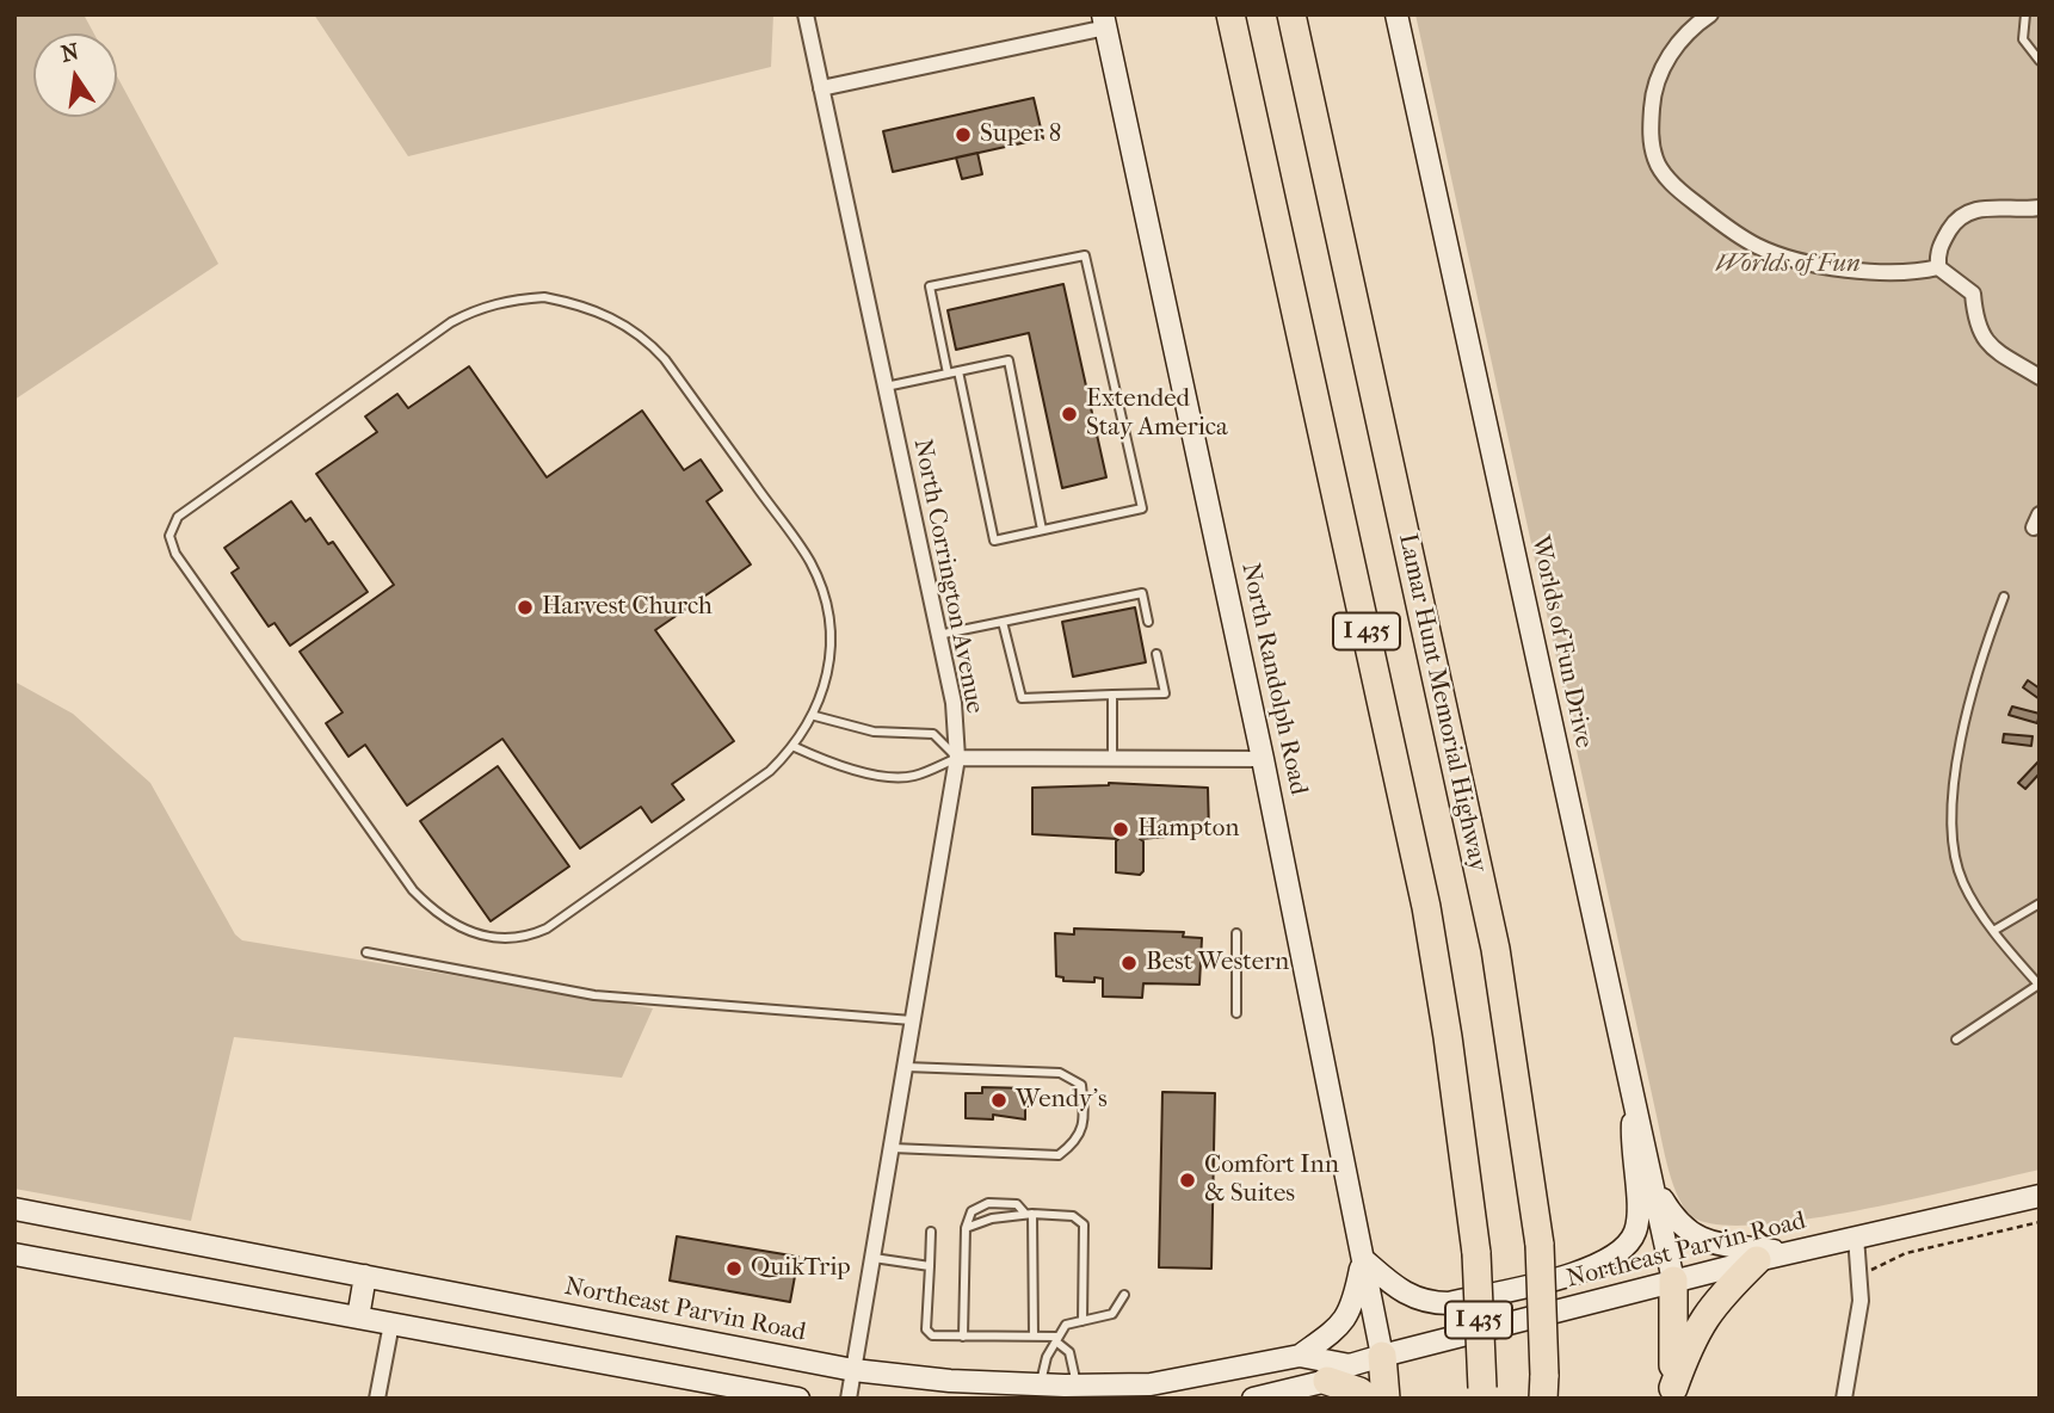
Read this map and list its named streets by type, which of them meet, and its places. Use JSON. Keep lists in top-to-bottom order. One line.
{"streets":{"highway":["I 435","Lamar Hunt Memorial Highway"],"main road":["Worlds of Fun Drive","North Randolph Road","Northeast Parvin Road"],"street":["North Corrington Avenue"]},"crossings":[["North Corrington Avenue","Northeast Parvin Road"],["Worlds of Fun Drive","Northeast Parvin Road"],["North Randolph Road","Northeast Parvin Road"]],"parks":["Worlds of Fun"],"places":["Super 8","Extended Stay America","Harvest Church","Hampton","Best Western","Wendy's","Comfort Inn & Suites","QuikTrip"],"north":"top"}
